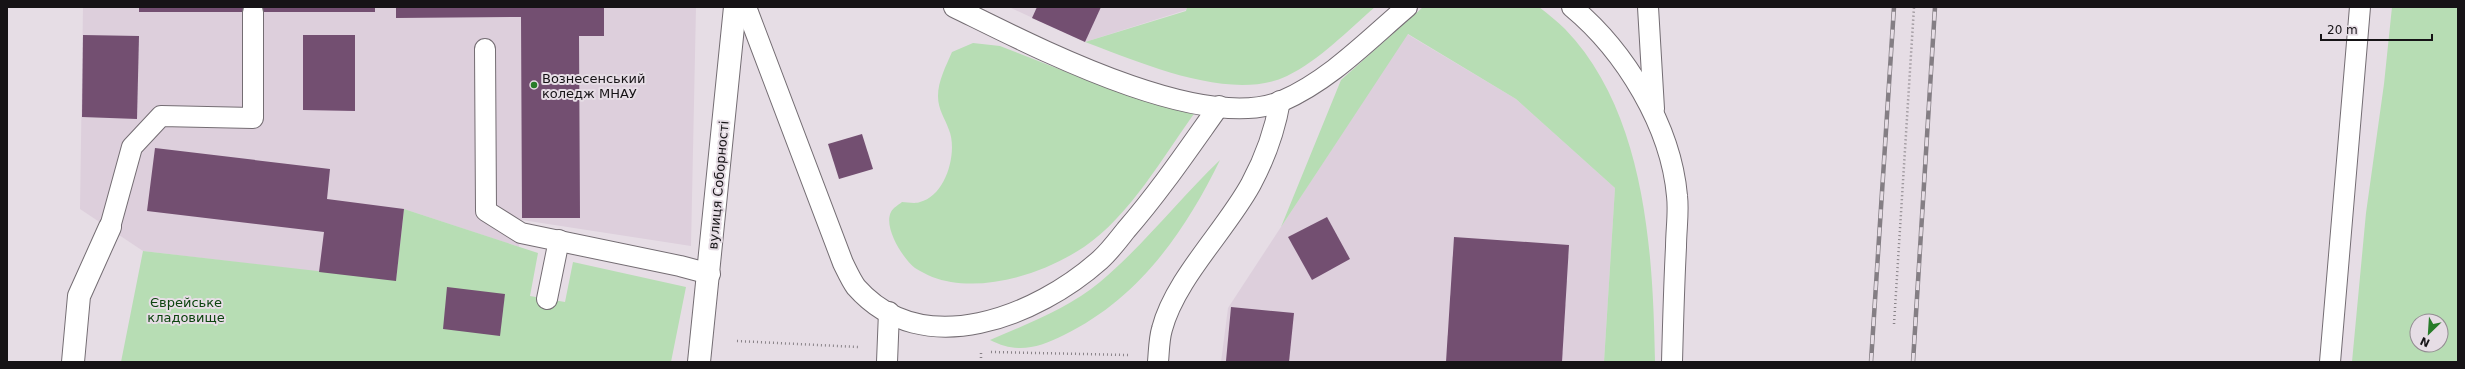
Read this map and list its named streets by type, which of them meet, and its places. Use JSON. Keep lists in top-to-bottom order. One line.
{"streets":{"street":["вулиця Соборності"]},"parks":["Єврейське кладовище"],"places":["Вознесенський коледж МНАУ"],"scale_bar":"20 m","north":"bottom left"}
